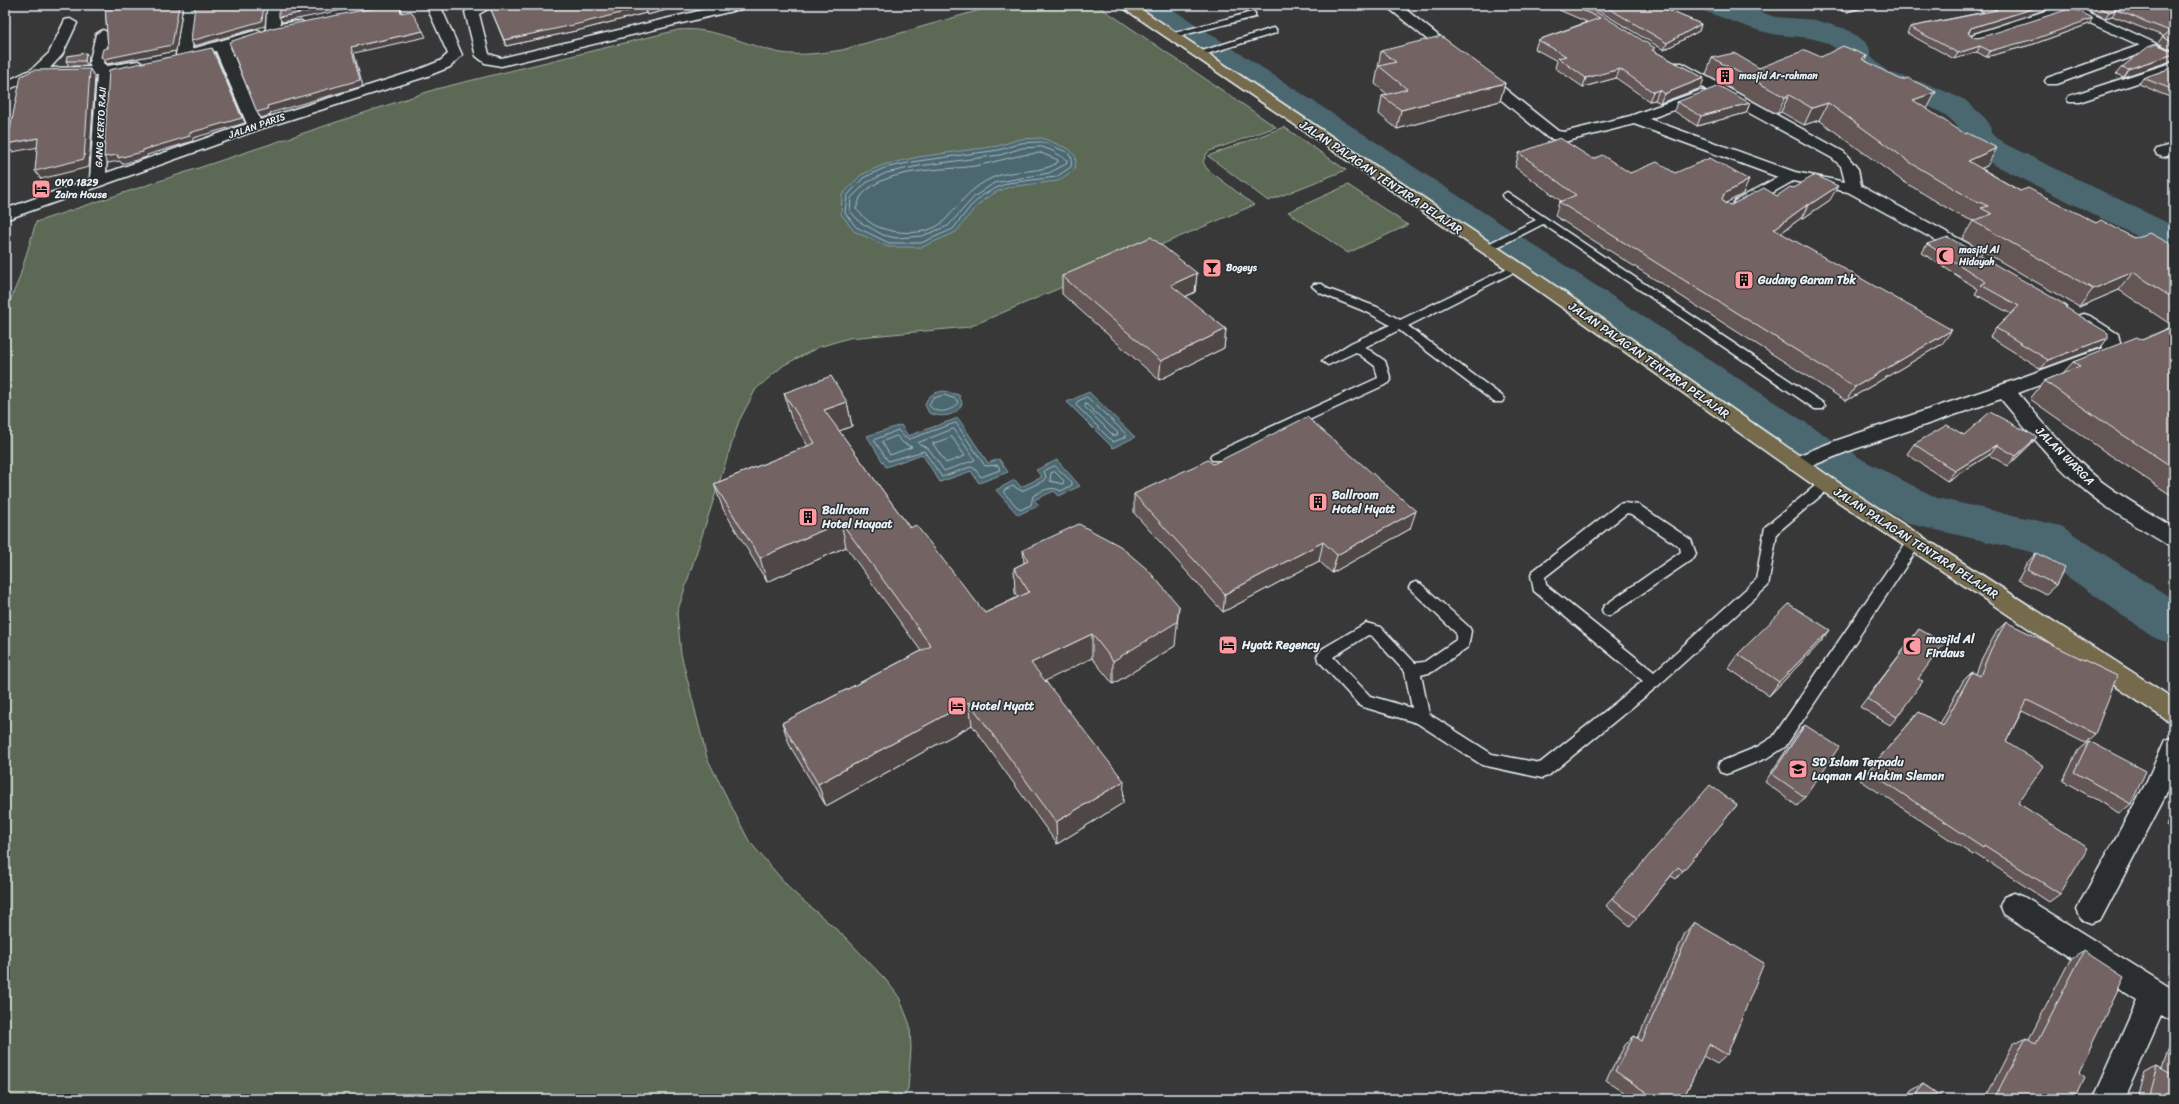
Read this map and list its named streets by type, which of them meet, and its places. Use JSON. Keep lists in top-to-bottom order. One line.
{"streets":{"main road":["JALAN PALAGAN TENTARA PELAJAR"],"street":["JALAN PARIS","GANG KERTO RAJI","JALAN WARGA"]},"crossings":[["JALAN PARIS","GANG KERTO RAJI"]],"places":{"building":["masjid Ar-rahman","Gudang Garam Tbk","Ballroom Hotel Hyatt","Ballroom Hotel Hayaat"],"hotel":["OYO 1829 Zaira House","Hyatt Regency","Hotel Hyatt"],"mosque":["masjid Al Hidayah","masjid Al Firdaus"],"bar":["Bogeys"],"school or university":["SD Islam Terpadu Luqman Al Hakim Sleman"]}}
